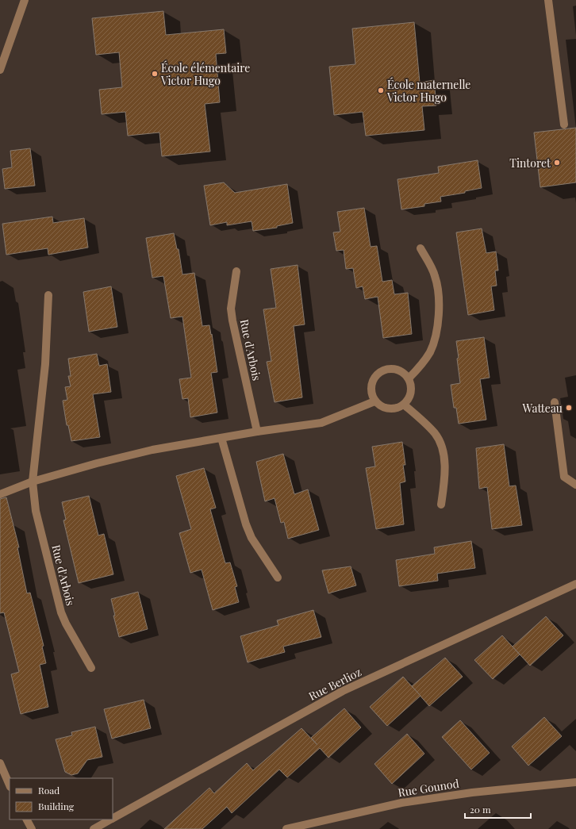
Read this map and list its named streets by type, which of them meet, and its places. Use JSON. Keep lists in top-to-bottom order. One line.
{"streets":{"street":["Rue d'Arbois","Rue Berlioz","Rue Gounod"]},"places":["École élémentaire Victor Hugo","École maternelle Victor Hugo","Tintoret","Watteau"],"legend":["Road","Building"],"scale_bar":"20 m"}
